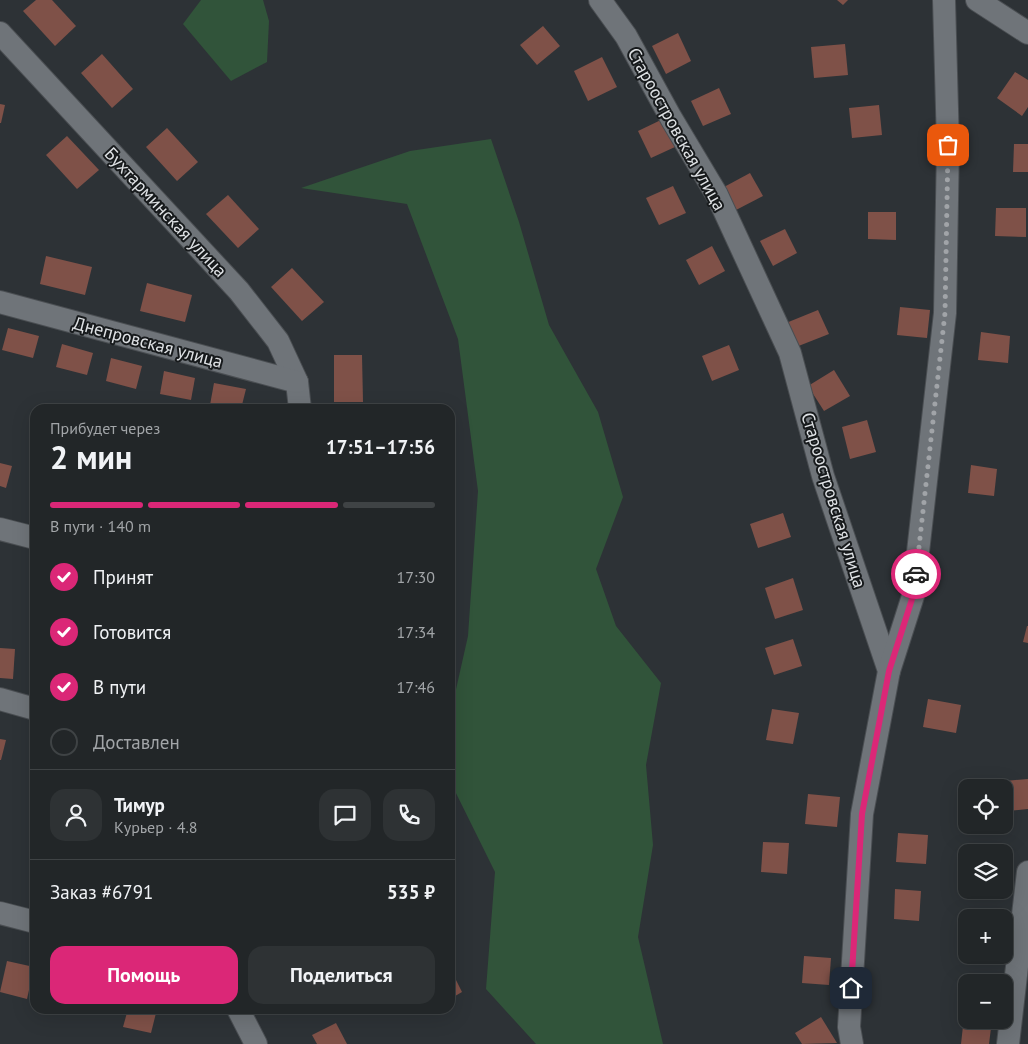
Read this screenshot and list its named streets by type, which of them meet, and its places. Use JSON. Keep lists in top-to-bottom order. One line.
{"streets":{"street":["Староостровская улица","Бухтарминская улица","Днепровская улица"]},"crossings":[["Бухтарминская улица","Днепровская улица"]],"page":{"heading":["2 мин","Прибудет через","17:51–17:56"],"panel":["Тимур","Курьер · 4.8","Заказ #6791","535 ₽"],"bar":"В пути · 140 m","list":[["Принят","17:30"],["Готовится","17:34"],["В пути","17:46"],"Доставлен"],"map_buttons":["+","−"],"buttons":["Помощь","Поделиться"]}}
